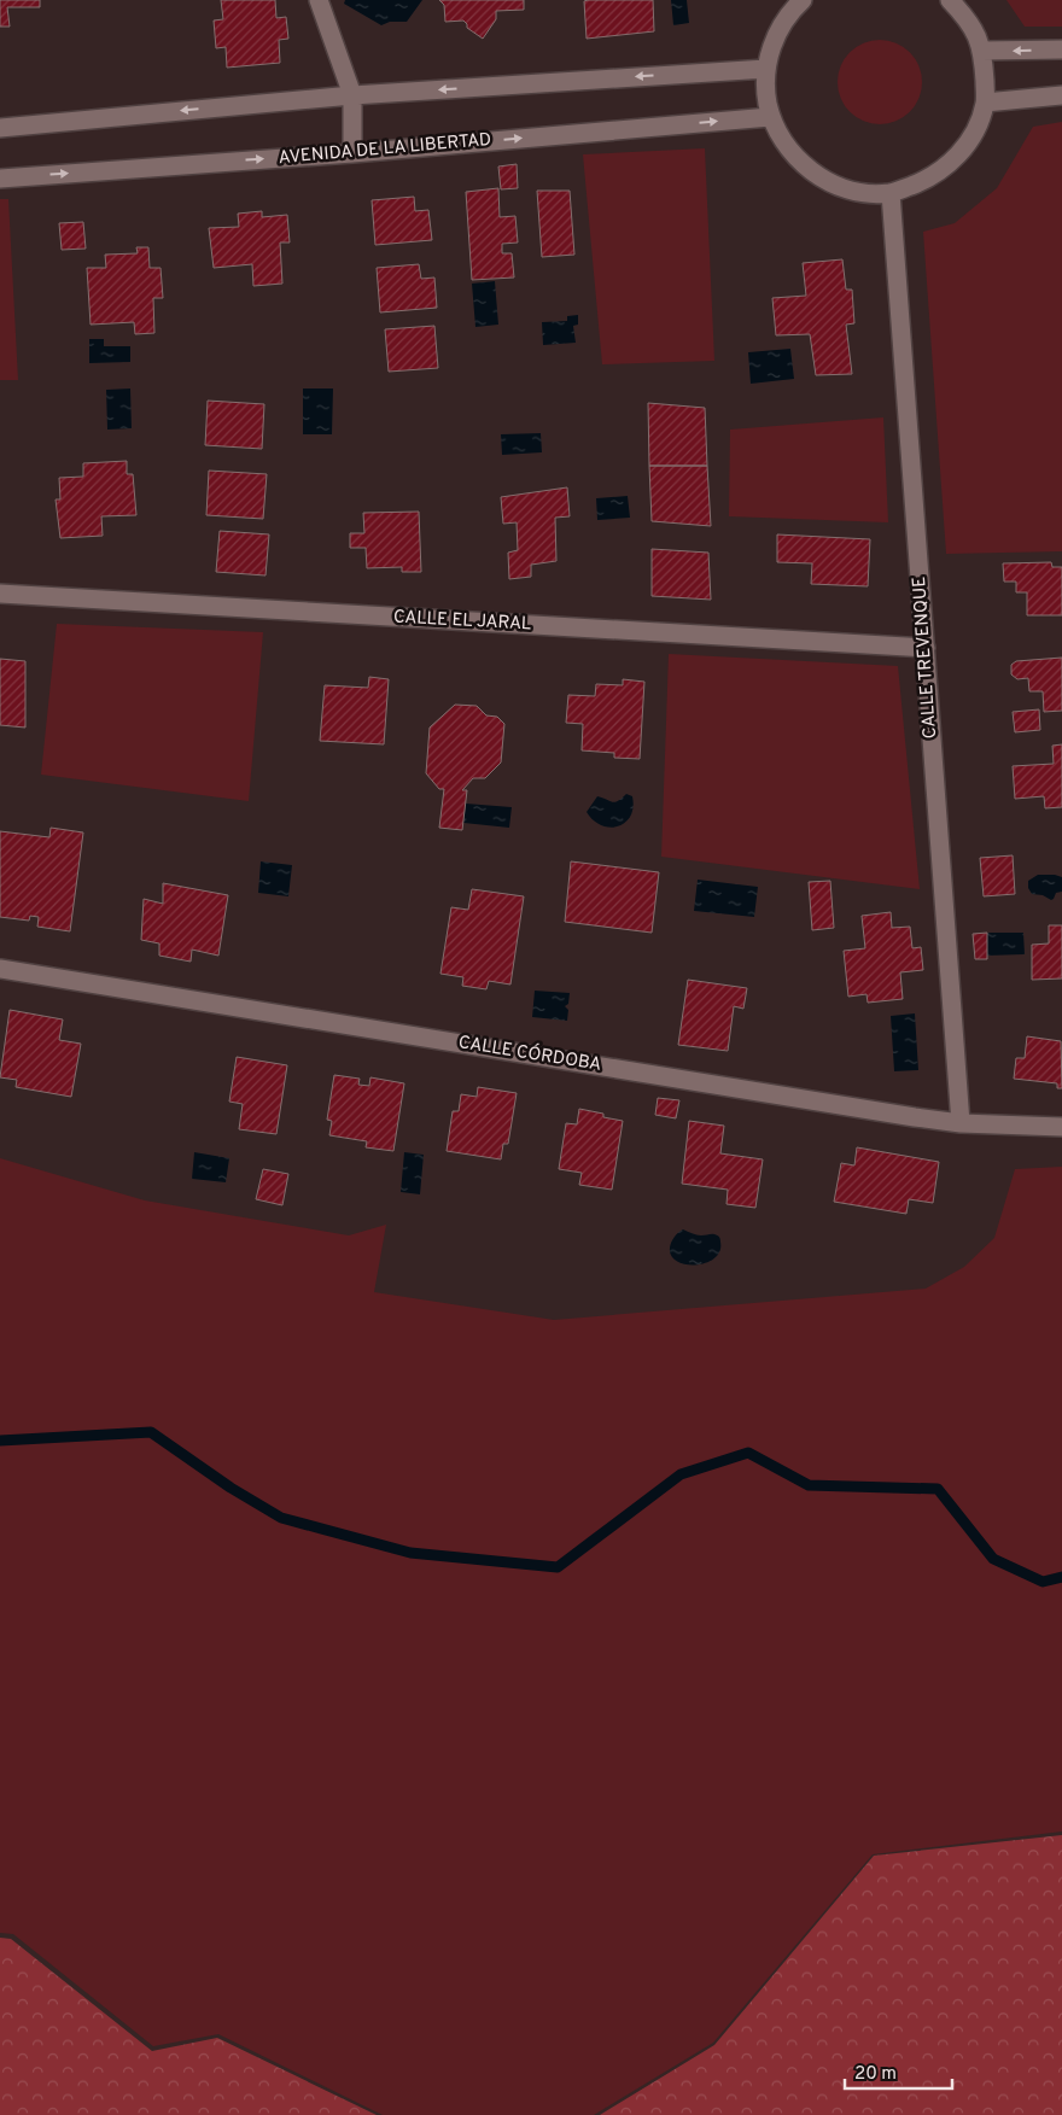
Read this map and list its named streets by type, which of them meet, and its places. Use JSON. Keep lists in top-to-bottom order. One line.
{"streets":{"street":["AVENIDA DE LA LIBERTAD","CALLE EL JARAL","CALLE TREVENQUE","CALLE CÓRDOBA"]},"crossings":[["CALLE EL JARAL","CALLE TREVENQUE"],["CALLE TREVENQUE","CALLE CÓRDOBA"]],"scale_bar":"20 m"}
